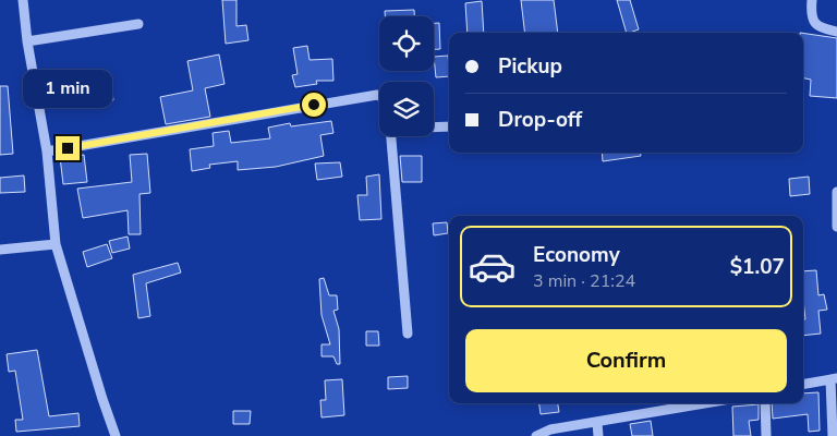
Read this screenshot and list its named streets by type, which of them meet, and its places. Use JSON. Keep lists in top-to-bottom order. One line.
{"page":{"banner":["Pickup","Drop-off"],"bubble":"1 min","list":[{"name":"Economy","note":"3 min · 21:24","value":"$1.07"}],"buttons":"Confirm"}}
